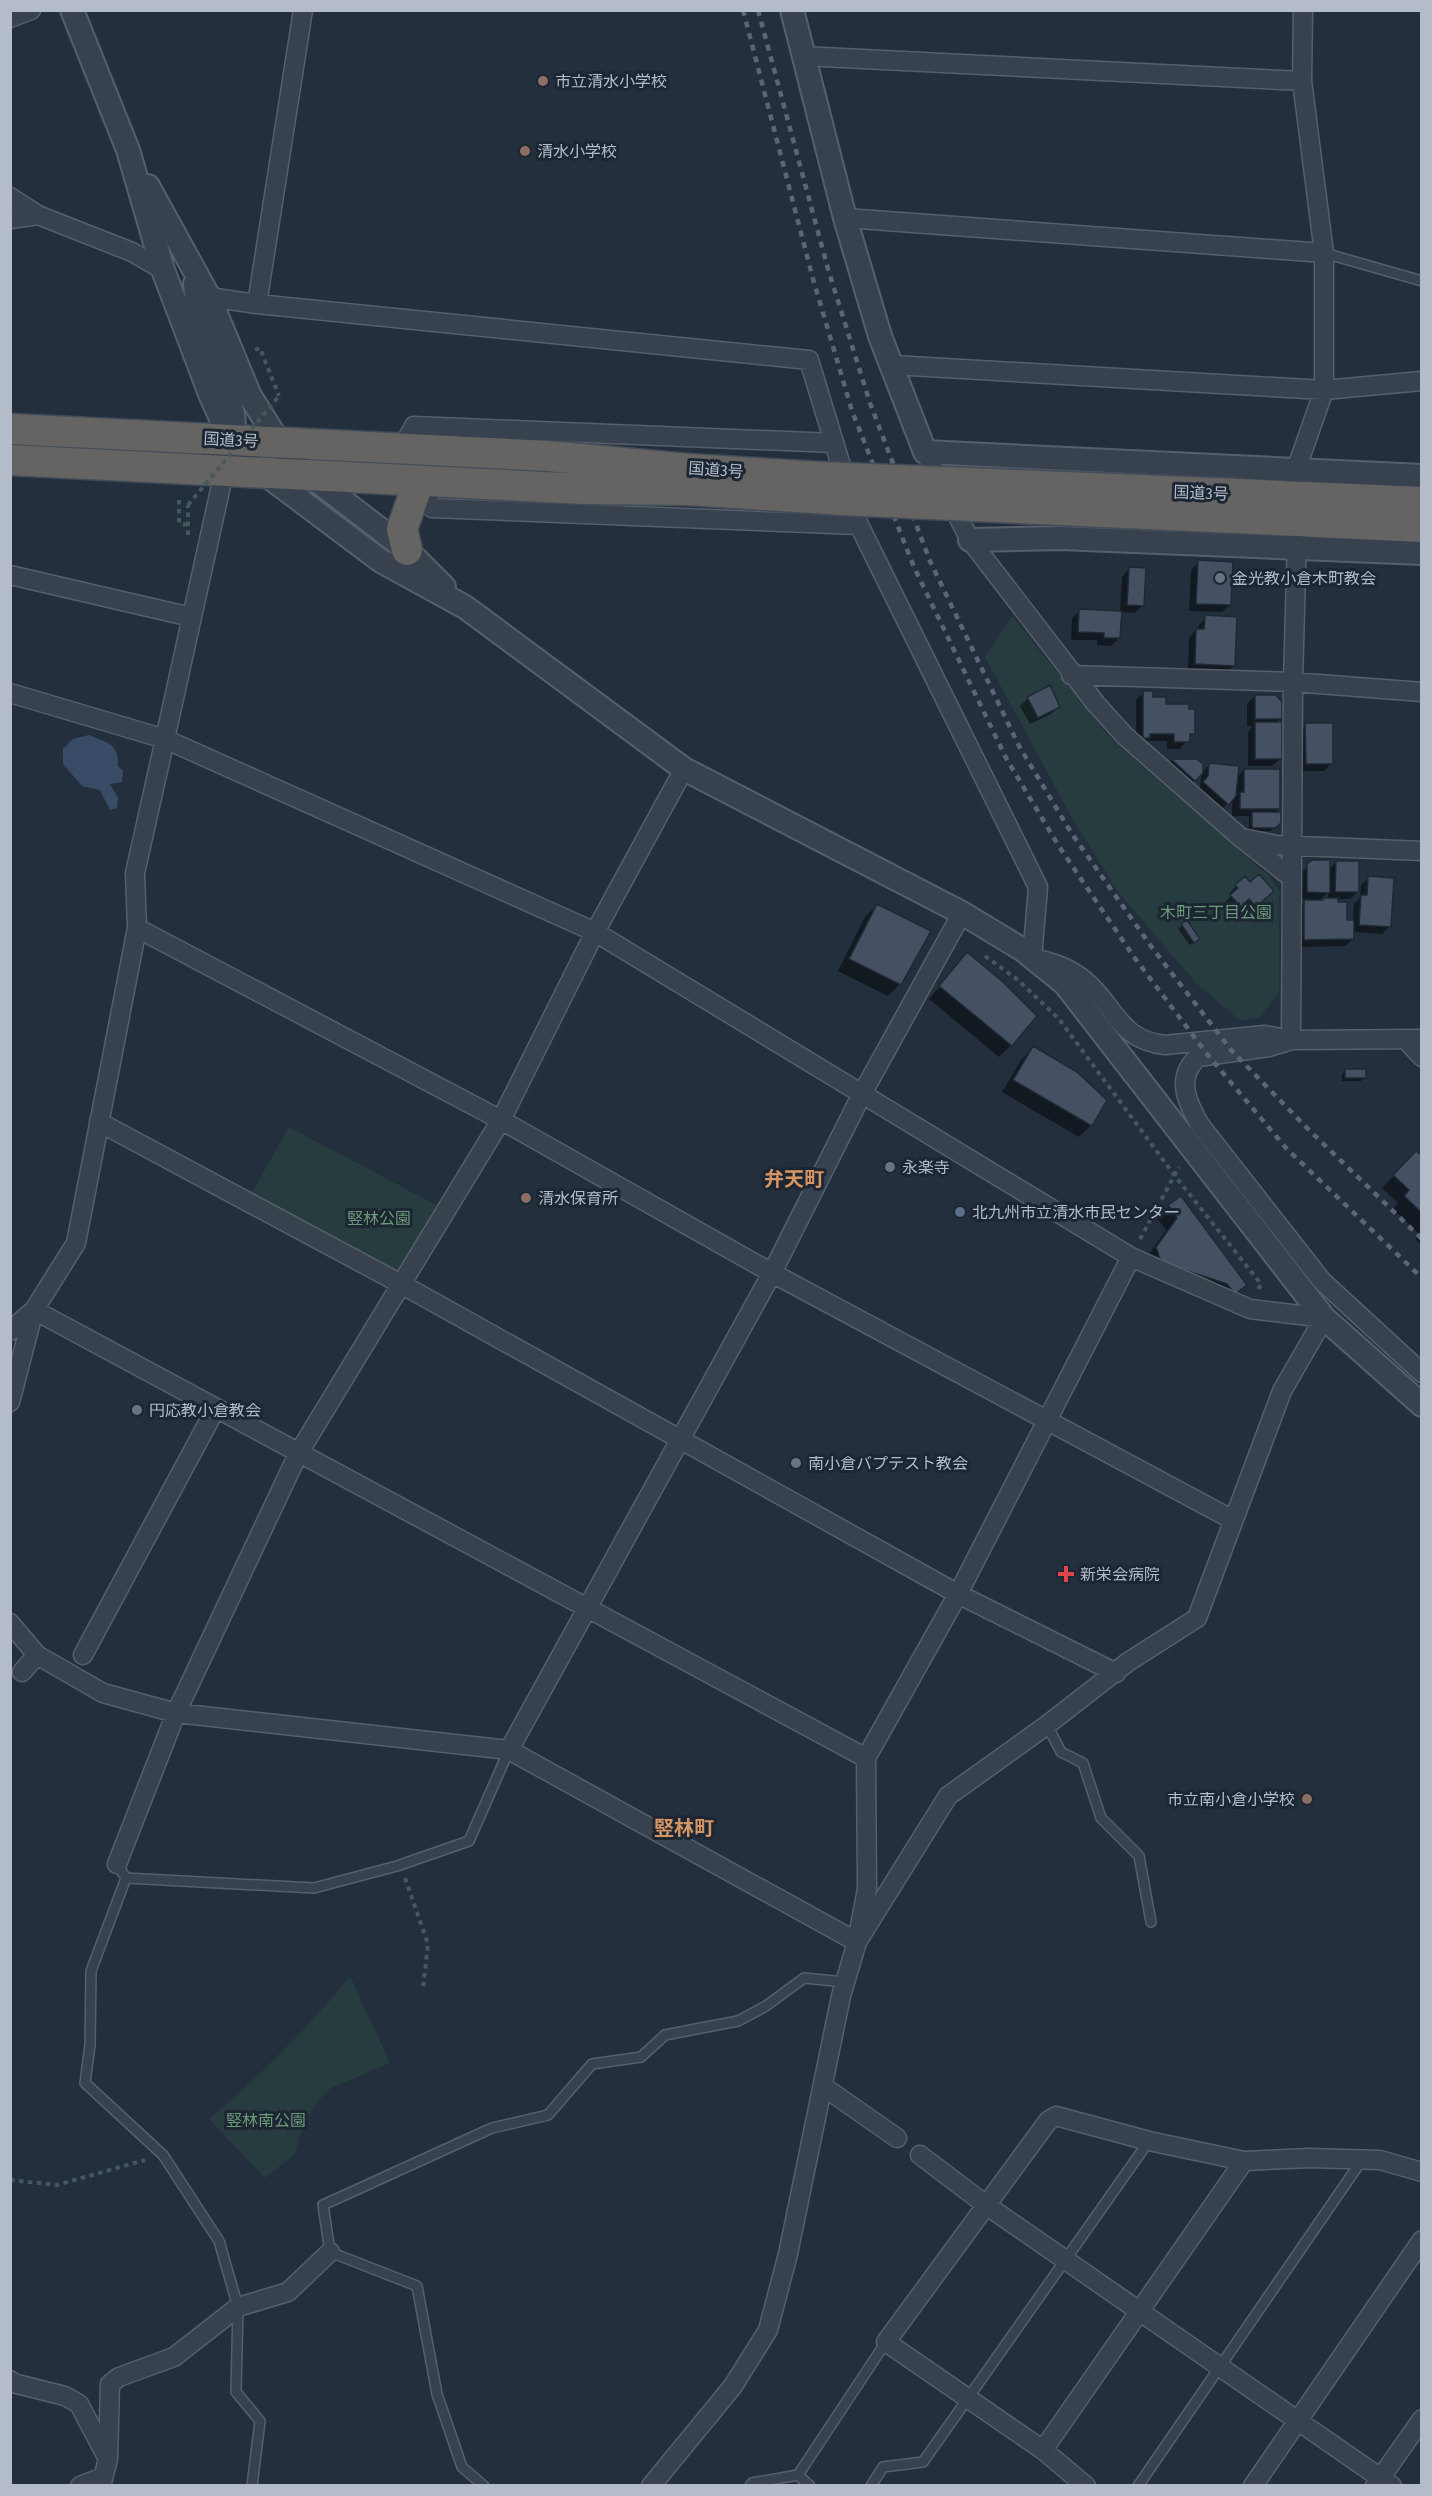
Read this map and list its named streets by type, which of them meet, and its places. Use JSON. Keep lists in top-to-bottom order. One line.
{"streets":{"highway":["国道3号"]},"districts":["弁天町","竪林町"],"parks":["木町三丁目公園","竪林公園","竪林南公園"],"places":{"other":["市立清水小学校","清水小学校","金光教小倉木町教会","永楽寺","清水保育所","北九州市立清水市民センター","円応教小倉教会","南小倉バプテスト教会","市立南小倉小学校"],"health":["新栄会病院"]}}
